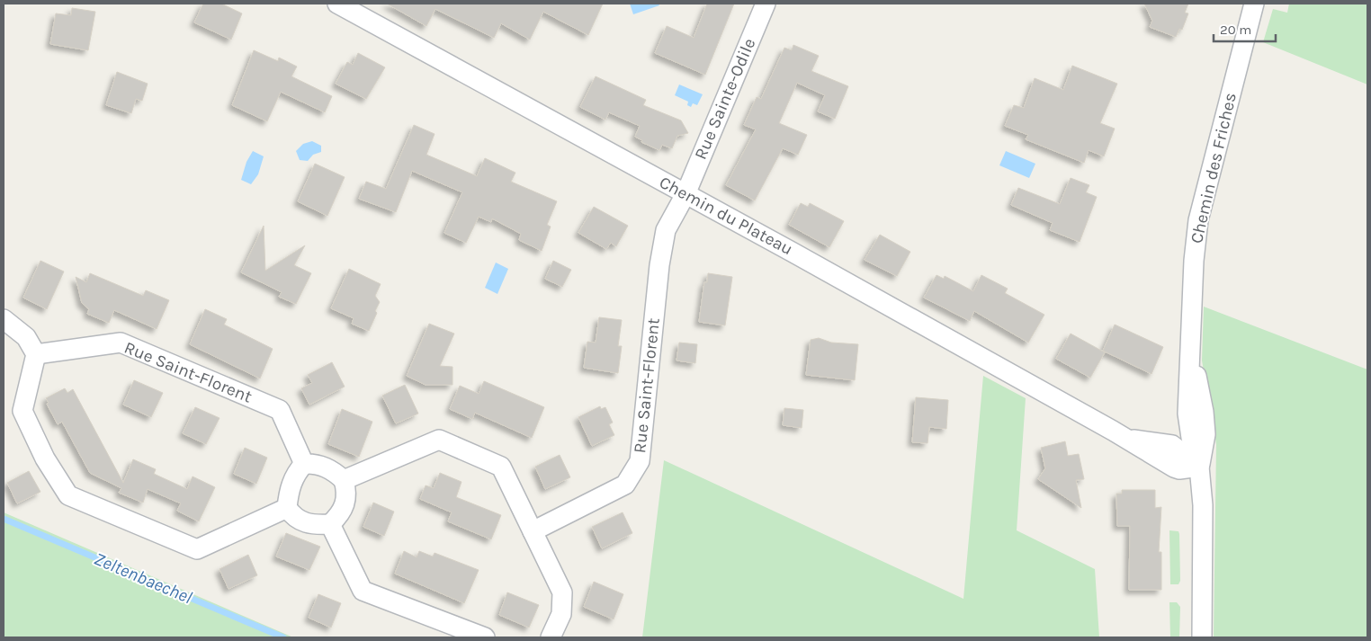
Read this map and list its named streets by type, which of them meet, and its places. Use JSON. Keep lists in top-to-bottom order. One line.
{"streets":{"street":["Rue Sainte-Odile","Chemin des Friches","Chemin du Plateau","Rue Saint-Florent"]},"crossings":[["Rue Sainte-Odile","Chemin du Plateau"],["Rue Sainte-Odile","Rue Saint-Florent"],["Chemin des Friches","Chemin du Plateau"],["Chemin du Plateau","Rue Saint-Florent"]],"water":["Zeltenbaechel"],"scale_bar":"20 m"}
